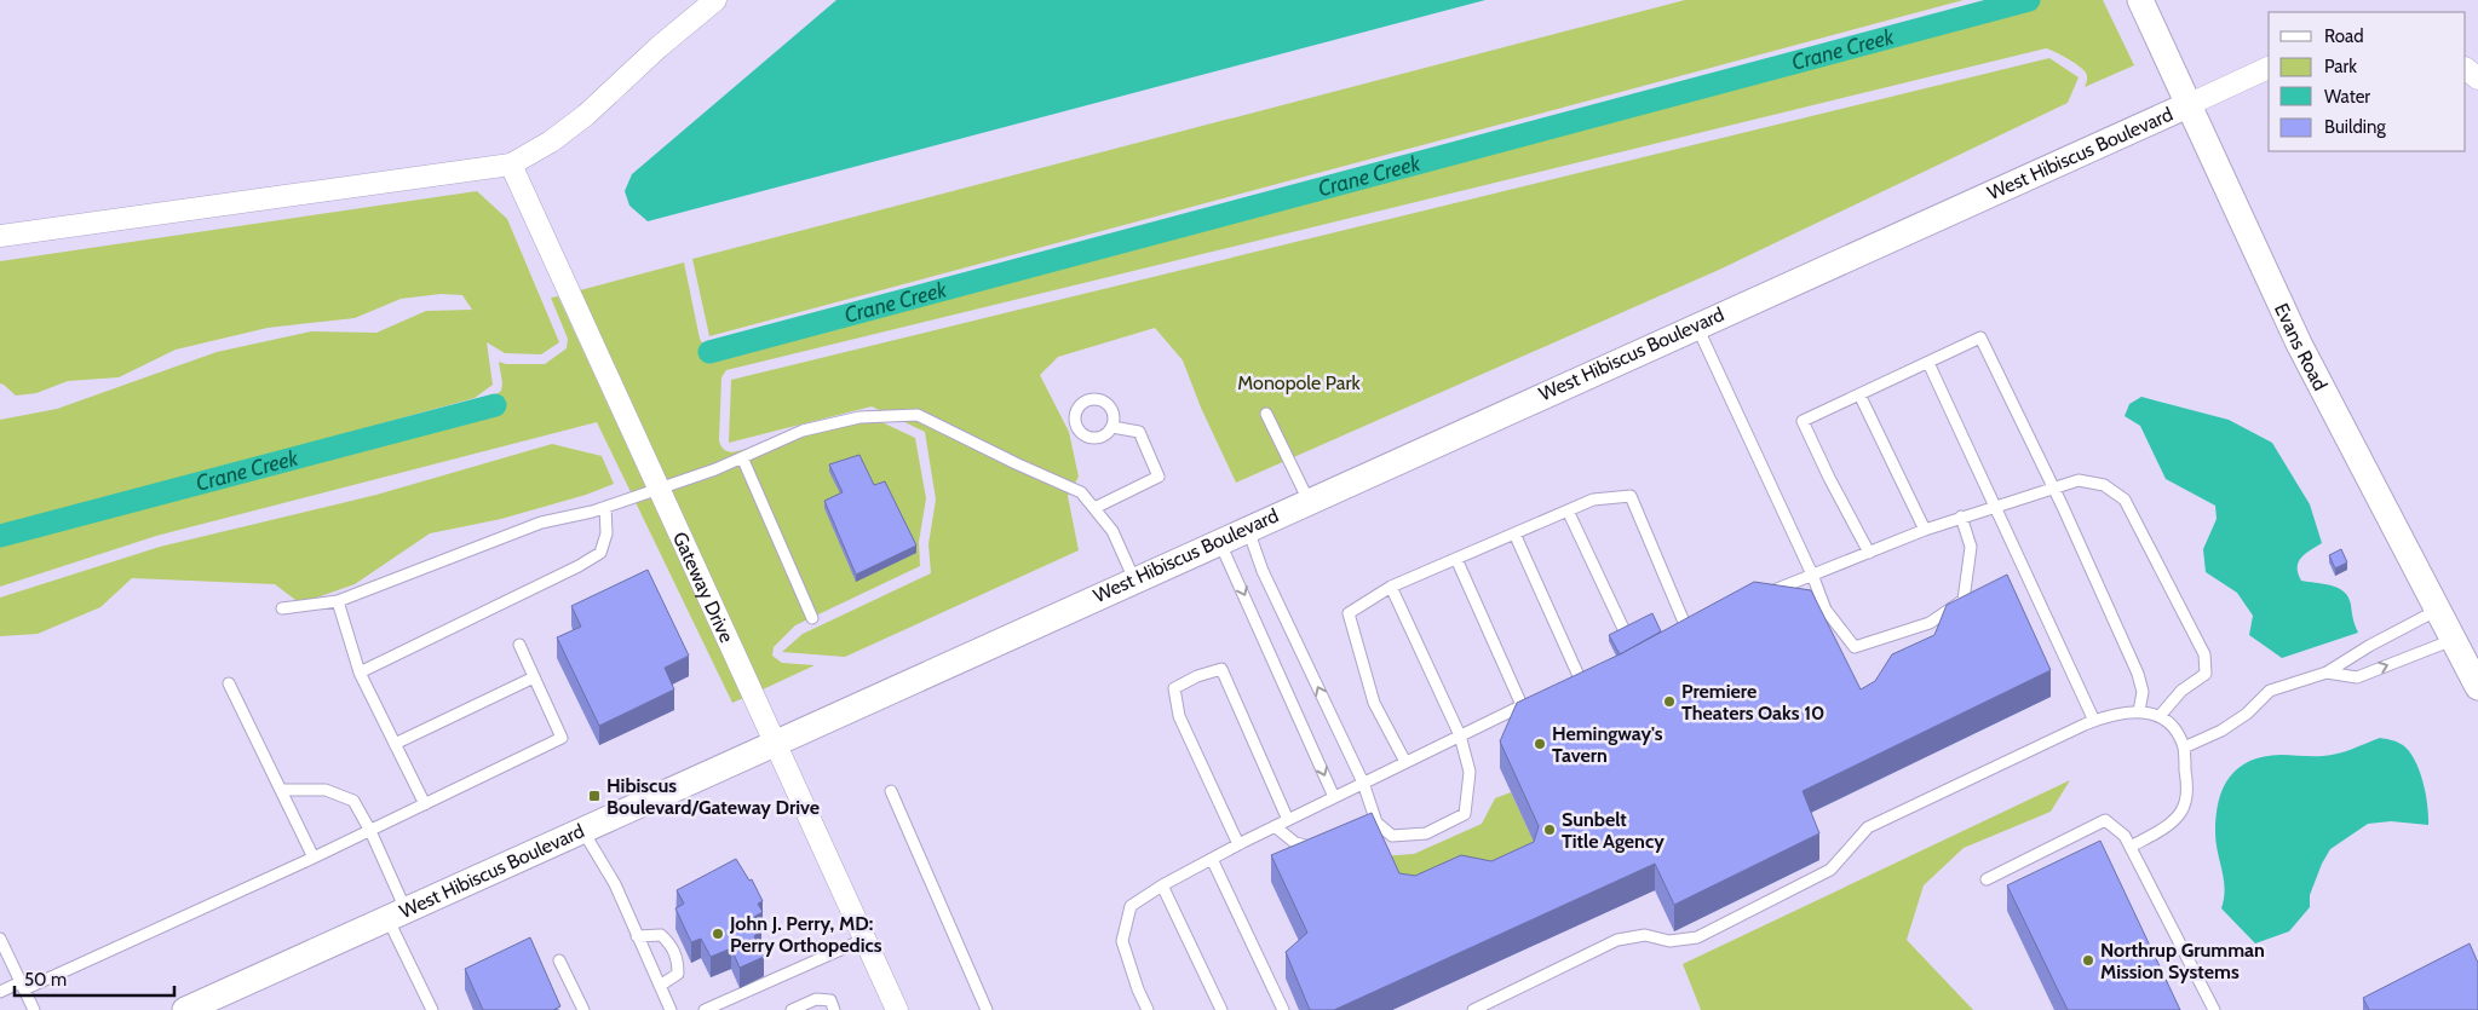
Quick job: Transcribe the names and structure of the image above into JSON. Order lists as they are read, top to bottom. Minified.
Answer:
{"streets":{"street":["West Hibiscus Boulevard","Evans Road","Gateway Drive"]},"crossings":[["West Hibiscus Boulevard","Evans Road"],["West Hibiscus Boulevard","Gateway Drive"]],"water":["Crane Creek"],"parks":["Monopole Park"],"places":{"other":["Premiere Theaters Oaks 10","Hemingway's Tavern","Sunbelt Title Agency","John J. Perry, MD: Perry Orthopedics","Northrup Grumman Mission Systems"],"transit":["Hibiscus Boulevard/Gateway Drive"]},"legend":["Road","Park","Water","Building"],"scale_bar":"50 m"}
